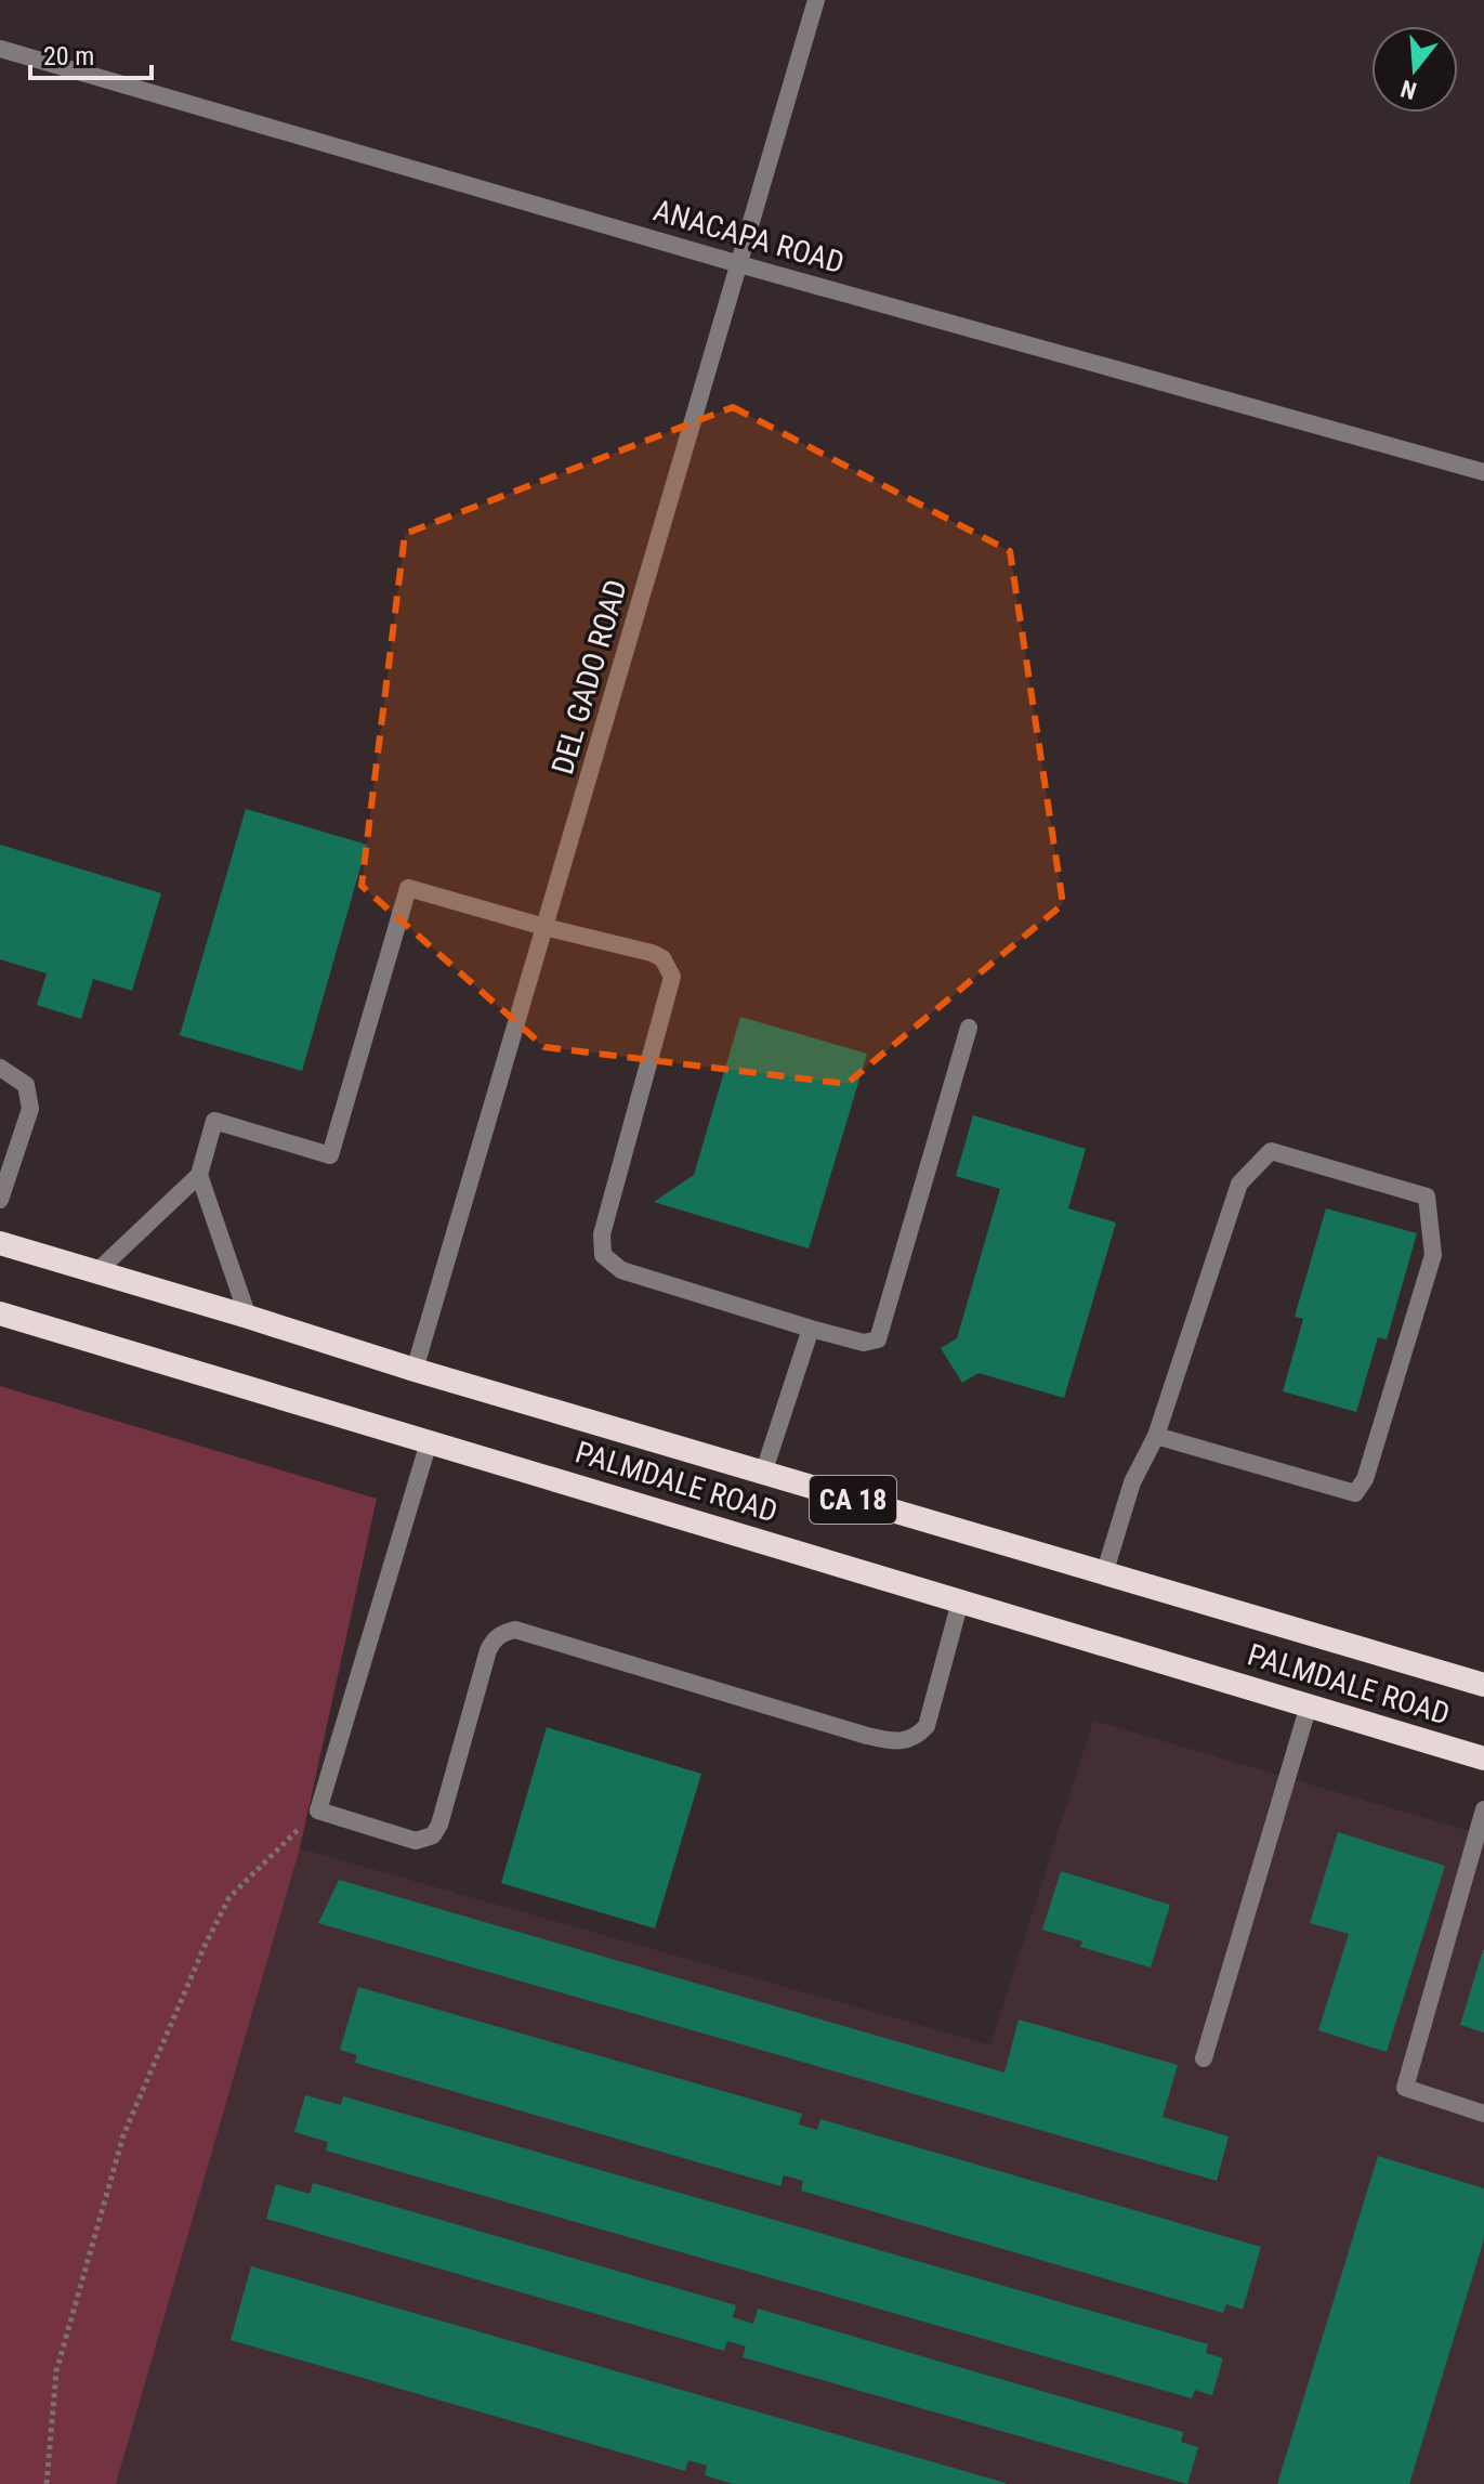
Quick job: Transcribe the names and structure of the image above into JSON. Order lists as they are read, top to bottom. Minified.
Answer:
{"streets":{"highway":["PALMDALE ROAD","CA 18"],"street":["ANACAPA ROAD","DEL GADO ROAD"]},"crossings":[["ANACAPA ROAD","DEL GADO ROAD"],["DEL GADO ROAD","PALMDALE ROAD"]],"scale_bar":"20 m","north":"bottom"}
